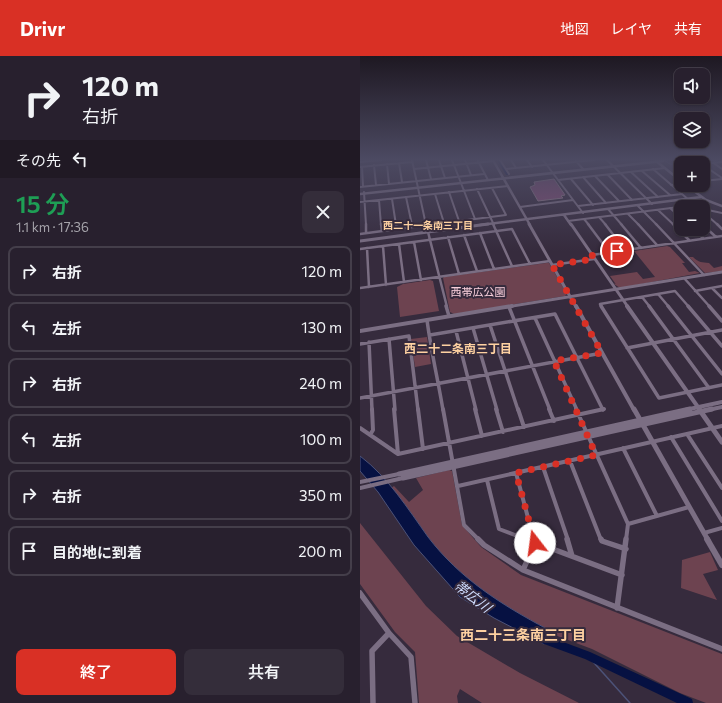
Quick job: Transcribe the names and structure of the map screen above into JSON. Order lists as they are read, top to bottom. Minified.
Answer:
{"districts":["西二十一条南三丁目","西二十二条南三丁目","西二十三条南三丁目"],"water":["帯広川"],"parks":["西帯広公園"],"page":{"header":"Drivr","nav":["地図","レイヤ","共有"],"turn":["120 m","右折"],"map_buttons":["+","−"],"then":"その先","heading":["15 分","1.1 km · 17:36"],"list":[{"name":"右折","value":"120 m"},{"name":"左折","value":"130 m"},{"name":"右折","value":"240 m"},{"name":"左折","value":"100 m"},{"name":"右折","value":"350 m"},{"name":"目的地に到着","value":"200 m"}],"buttons":["終了","共有"]}}
